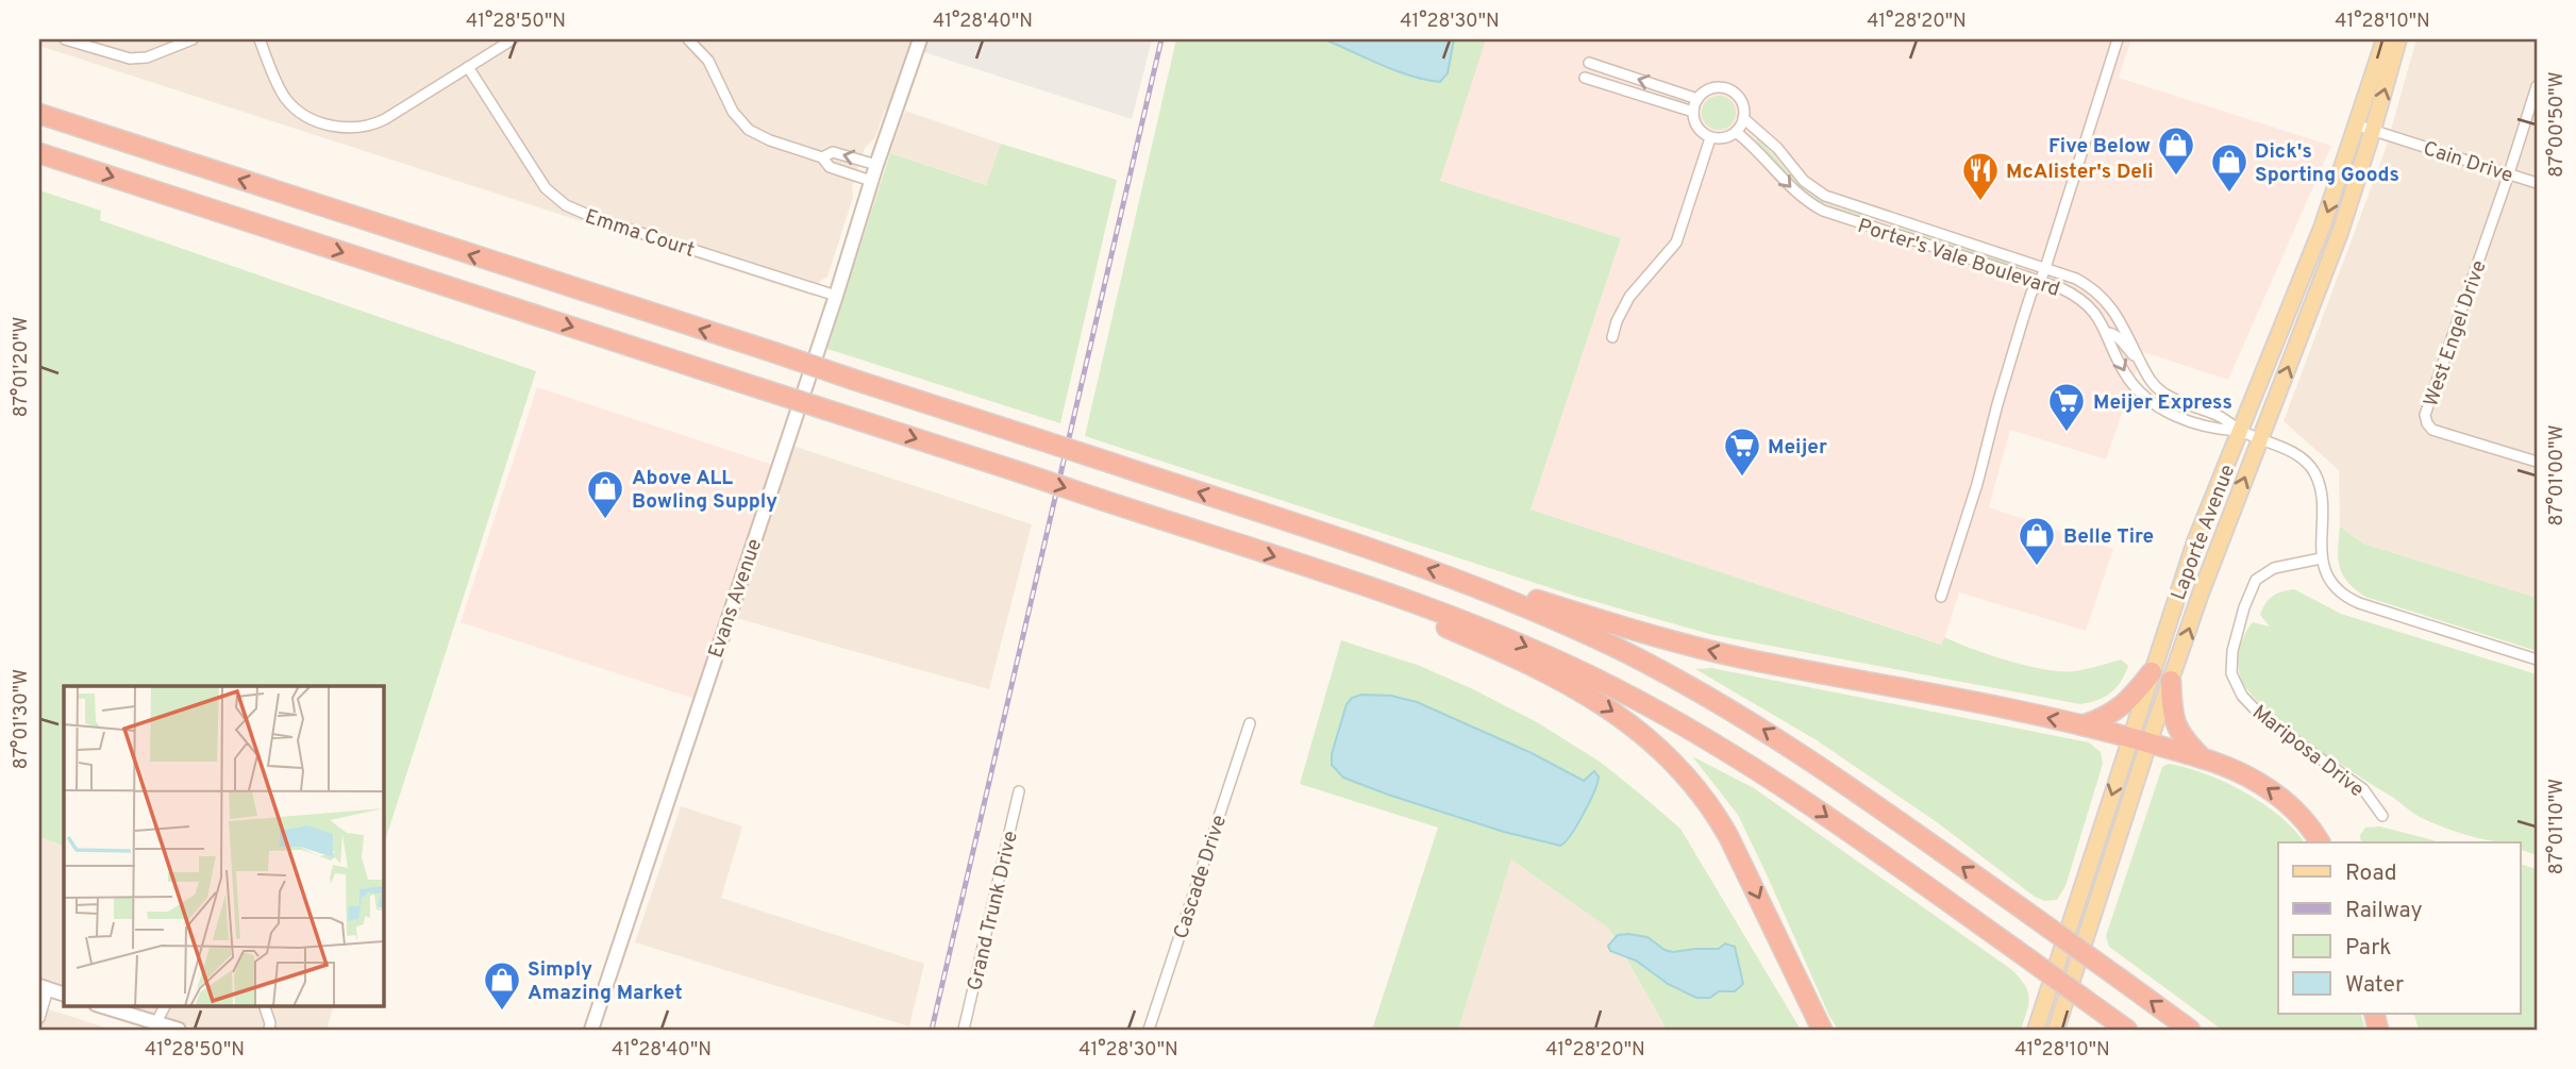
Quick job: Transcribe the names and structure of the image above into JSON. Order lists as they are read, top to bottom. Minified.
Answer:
{"streets":{"main road":["Laporte Avenue"],"street":["Cain Drive","Emma Court","Porter's Vale Boulevard","West Engel Drive","Evans Avenue","Mariposa Drive","Cascade Drive","Grand Trunk Drive"]},"crossings":[["Cain Drive","West Engel Drive"],["Cain Drive","Laporte Avenue"],["Emma Court","Evans Avenue"],["Porter's Vale Boulevard","Laporte Avenue"],["Porter's Vale Boulevard","Mariposa Drive"]],"places":{"shop":["Five Below","Dick's Sporting Goods","Above ALL Bowling Supply","Belle Tire","Simply Amazing Market"],"restaurant":["McAlister's Deli"],"supermarket":["Meijer Express","Meijer"]},"legend":["Road","Railway","Park","Water"],"coordinates":["41°28'50\"N","41°28'40\"N","41°28'30\"N","41°28'20\"N","41°28'10\"N","87°00'50\"W","87°01'20\"W","87°01'00\"W","87°01'30\"W","87°01'10\"W"]}
